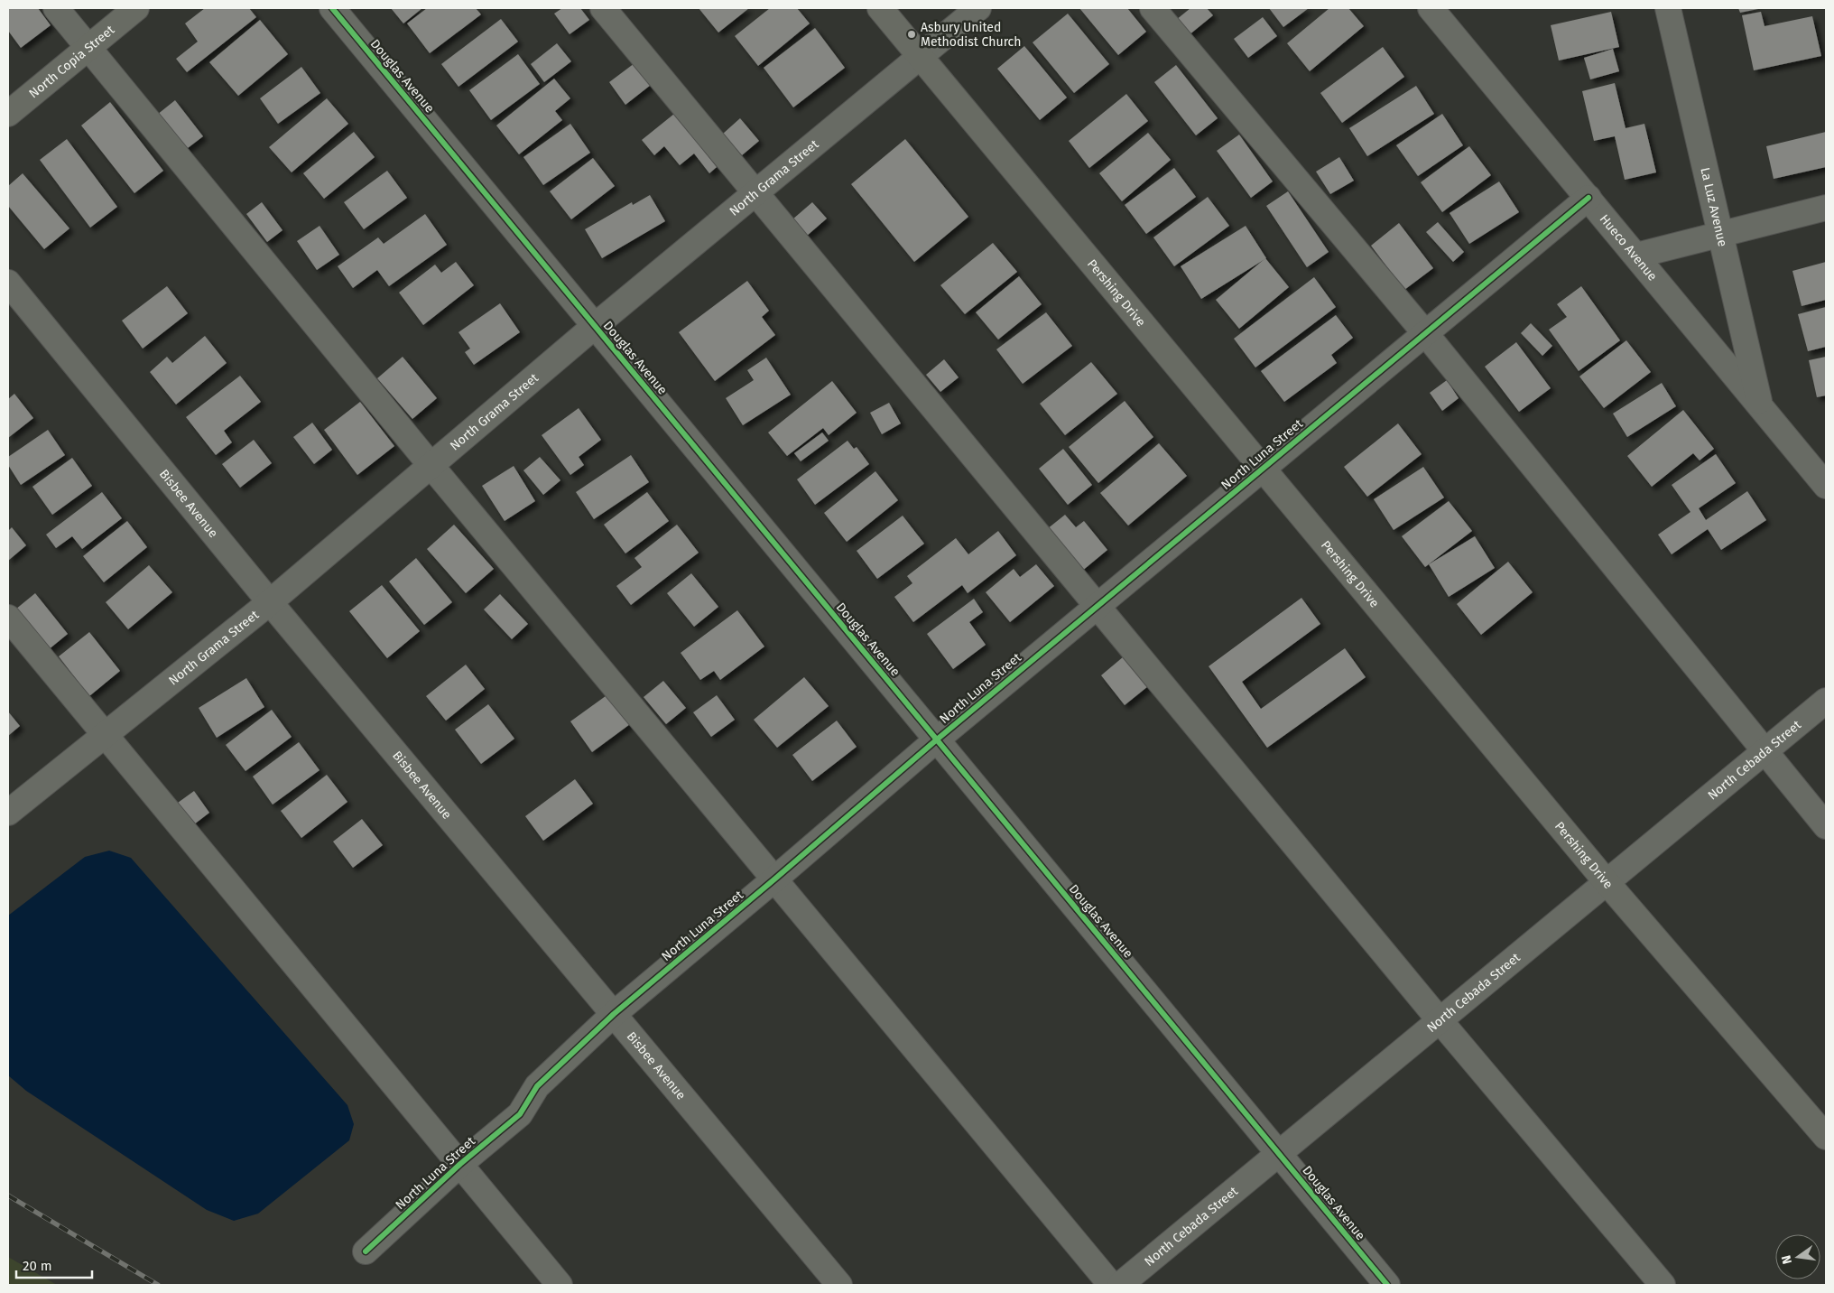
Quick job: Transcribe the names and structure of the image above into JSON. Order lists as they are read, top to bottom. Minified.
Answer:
{"streets":{"main road":["North Copia Street","Pershing Drive"],"street":["Douglas Avenue","North Grama Street","La Luz Avenue","Hueco Avenue","North Luna Street","Bisbee Avenue","North Cebada Street"]},"crossings":[["Douglas Avenue","North Grama Street"],["Douglas Avenue","North Luna Street"],["Douglas Avenue","North Cebada Street"],["North Grama Street","Pershing Drive"],["North Grama Street","Bisbee Avenue"],["La Luz Avenue","Hueco Avenue"],["Hueco Avenue","North Luna Street"],["Pershing Drive","North Luna Street"],["Pershing Drive","North Cebada Street"],["North Luna Street","Bisbee Avenue"]],"places":["Asbury United Methodist Church"],"scale_bar":"20 m","north":"left"}
